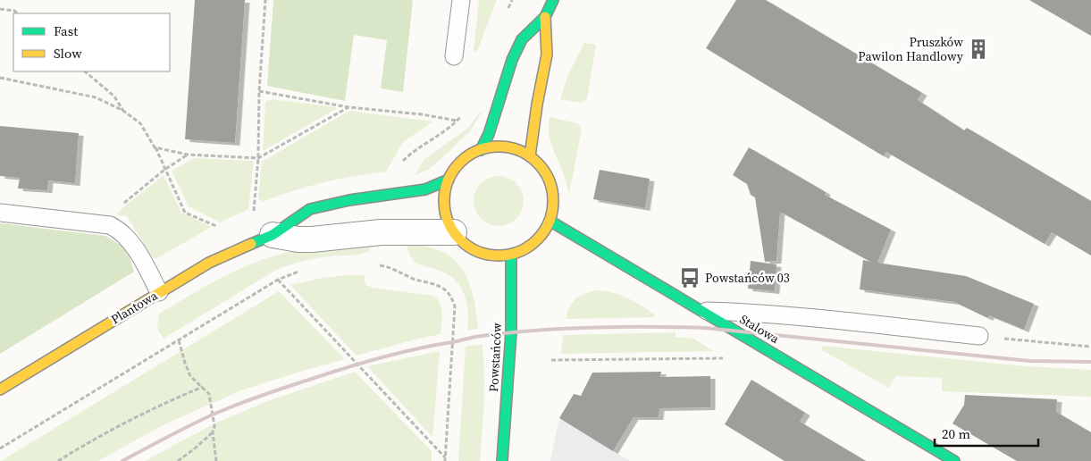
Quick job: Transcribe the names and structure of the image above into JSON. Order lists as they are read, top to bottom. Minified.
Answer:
{"streets":{"street":["Plantowa","Stalowa","Powstańców"]},"crossings":[["Plantowa","Stalowa"],["Plantowa","Powstańców"],["Stalowa","Powstańców"]],"places":{"building":["Pruszków Pawilon Handlowy"],"bus stop":["Powstańców 03"]},"legend":["Fast","Slow"],"scale_bar":"20 m"}
